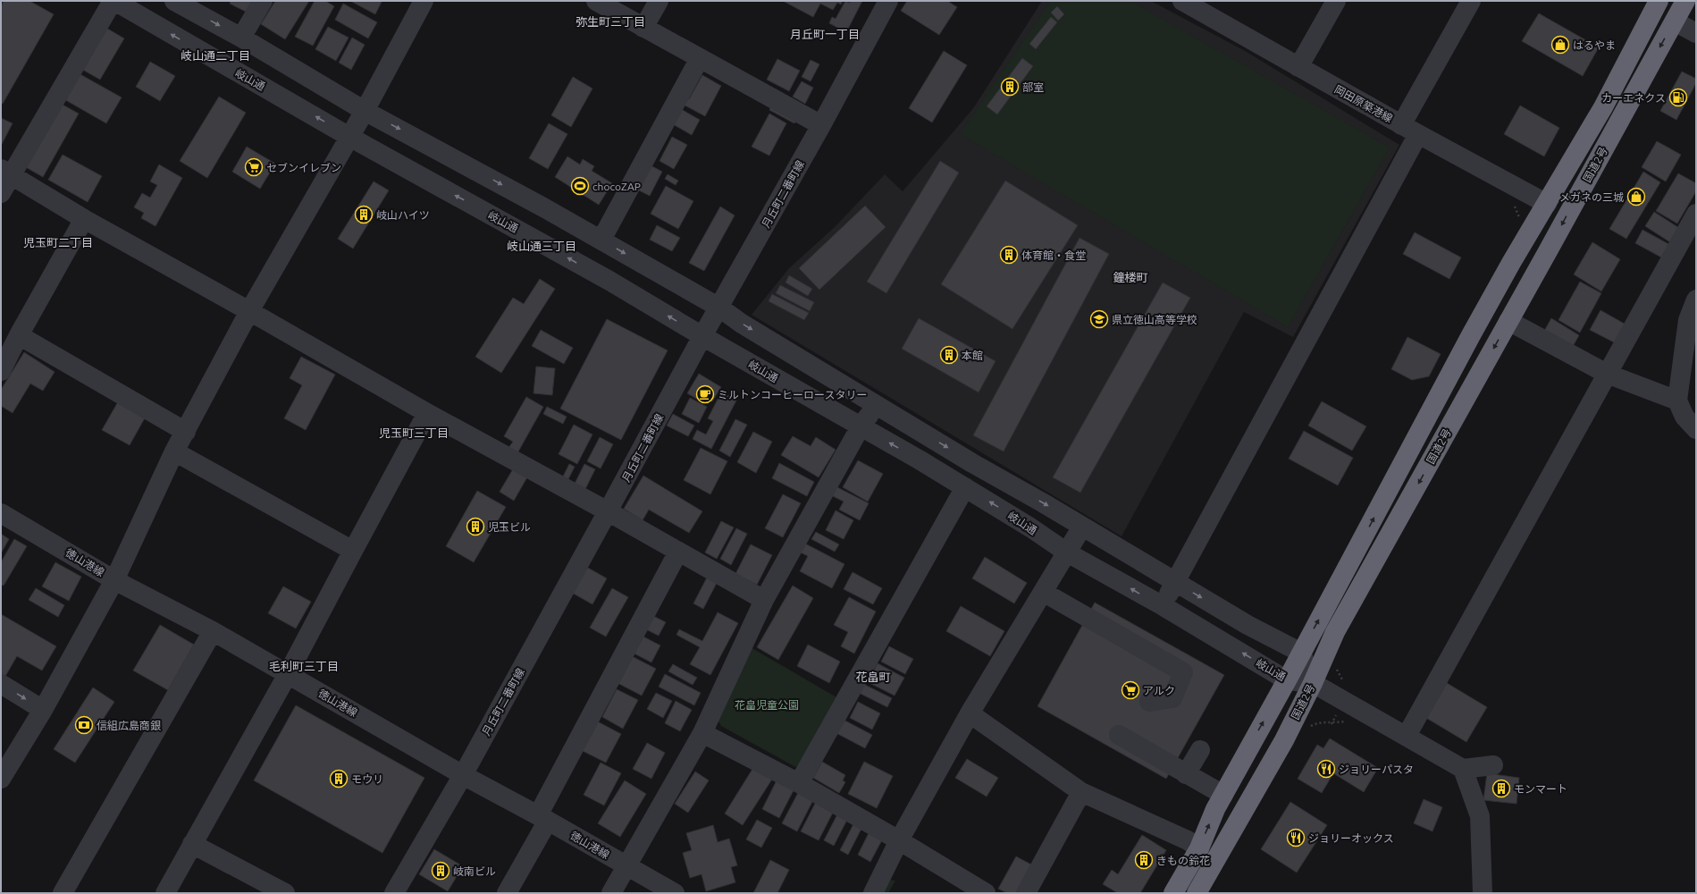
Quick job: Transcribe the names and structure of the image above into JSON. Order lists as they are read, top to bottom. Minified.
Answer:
{"streets":{"highway":["国道2号"],"street":["岐山通","岡田原築港線","月丘町二番町線","徳山港線"]},"crossings":[["岐山通","国道2号"],["岐山通","月丘町二番町線"],["岡田原築港線","国道2号"],["月丘町二番町線","徳山港線"]],"districts":["弥生町三丁目","月丘町一丁目","岐山通二丁目","児玉町二丁目","岐山通三丁目","鐘楼町","児玉町三丁目","毛利町三丁目","花畠町"],"parks":["花畠児童公園"],"places":{"shop":["はるやま","メガネの三城"],"building":["部室","岐山ハイツ","体育館・食堂","本館","児玉ビル","モウリ","モンマート","きもの鈴花","岐南ビル"],"fuel station":["カーエネクス"],"supermarket":["セブンイレブン","アルク"],"sports":["chocoZAP"],"school or university":["県立徳山高等学校"],"cafe":["ミルトンコーヒーロースタリー"],"bank":["信組広島商銀"],"restaurant":["ジョリーパスタ","ジョリーオックス"]}}
